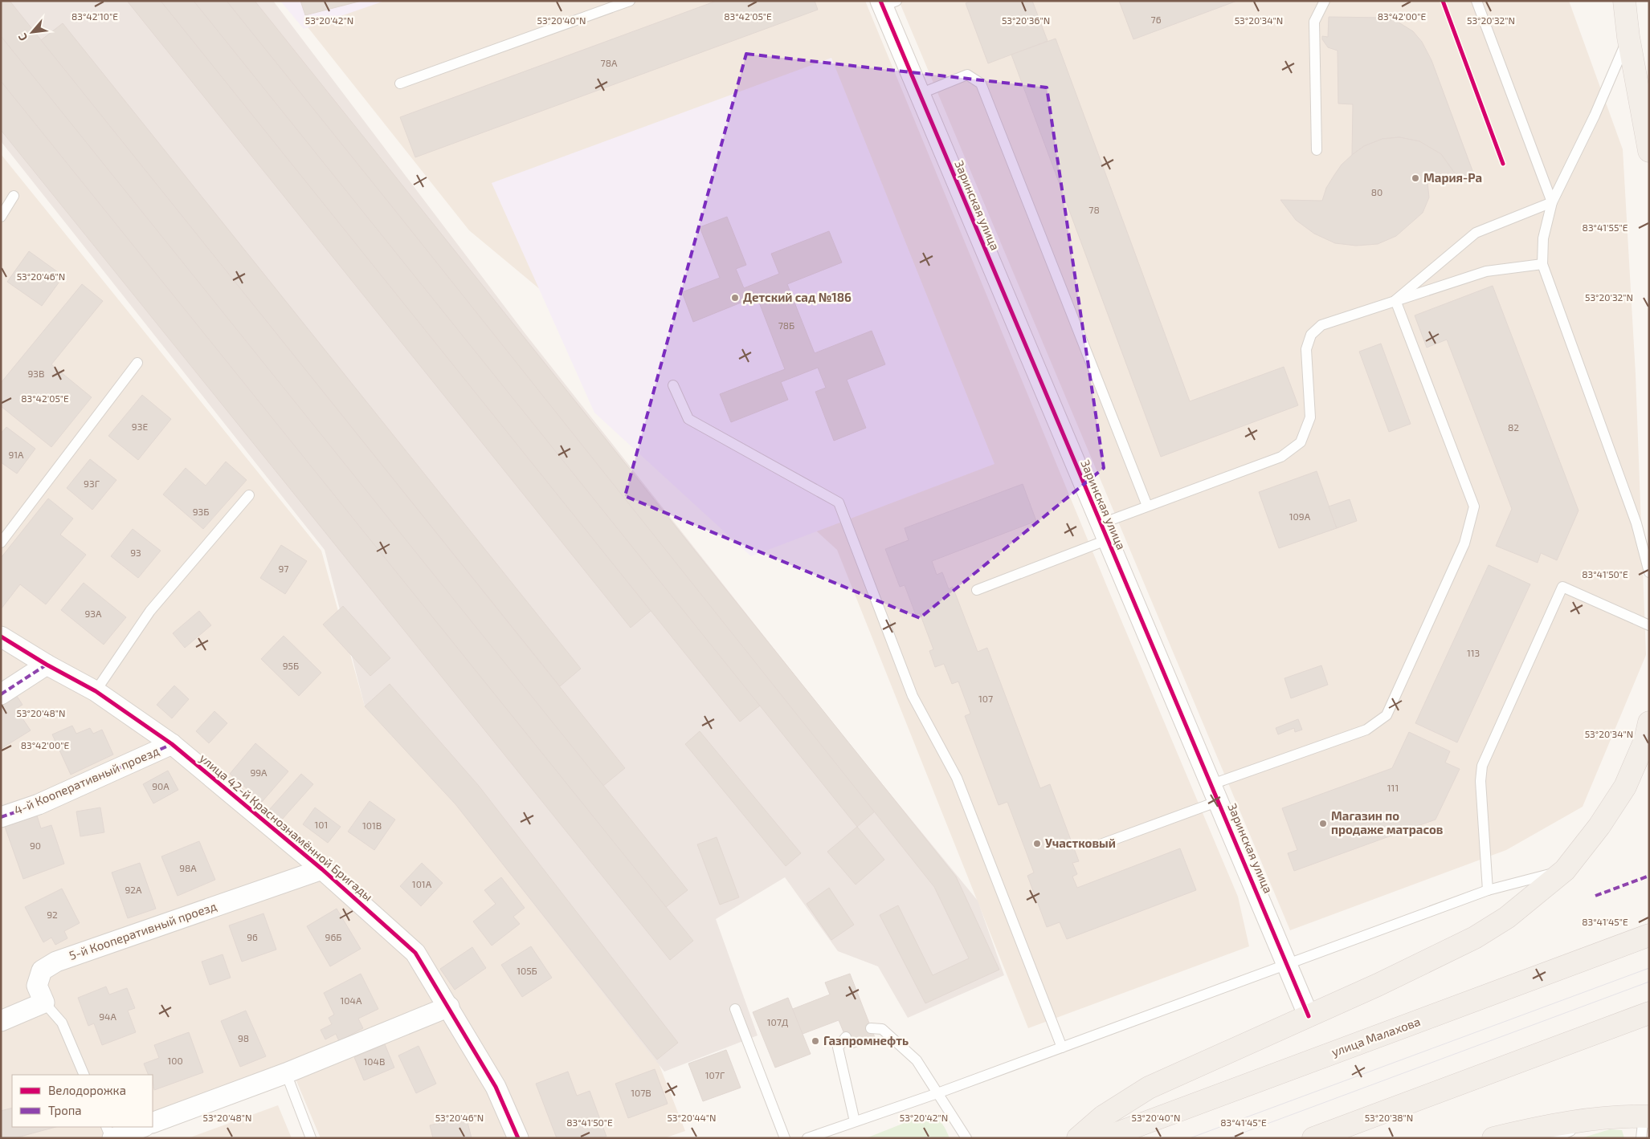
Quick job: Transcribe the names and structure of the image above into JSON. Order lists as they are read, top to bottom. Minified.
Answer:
{"streets":{"main road":["улица Малахова"],"street":["Заринская улица","4-й Кооперативный проезд","улица 42-й Краснознамённой Бригады","5-й Кооперативный проезд"]},"crossings":[["4-й Кооперативный проезд","улица 42-й Краснознамённой Бригады"],["улица 42-й Краснознамённой Бригады","5-й Кооперативный проезд"]],"places":["Мария-Ра","Детский сад №186","Магазин по продаже матрасов","Участковый","Газпромнефть"],"house_numbers":["76","78А","80","78","78Б","93В","93Е","82","91А","93Г","93Б","109А","93","97","93А","113","95Б","107","99А","90А","111","101","101В","90","98А","101А","92А","92","96","96Б","105Б","104А","94А","107Д","98","100","104В","107Г","107В"],"legend":["Велодорожка","Тропа"],"north":"bottom left","coordinates":["83°42'00\"E","83°42'10\"E","83°42'05\"E","53°20'42\"N","53°20'40\"N","53°20'36\"N","53°20'34\"N","53°20'32\"N","83°41'55\"E","53°20'46\"N","83°41'50\"E","53°20'48\"N","83°41'45\"E","53°20'44\"N","53°20'38\"N"]}
